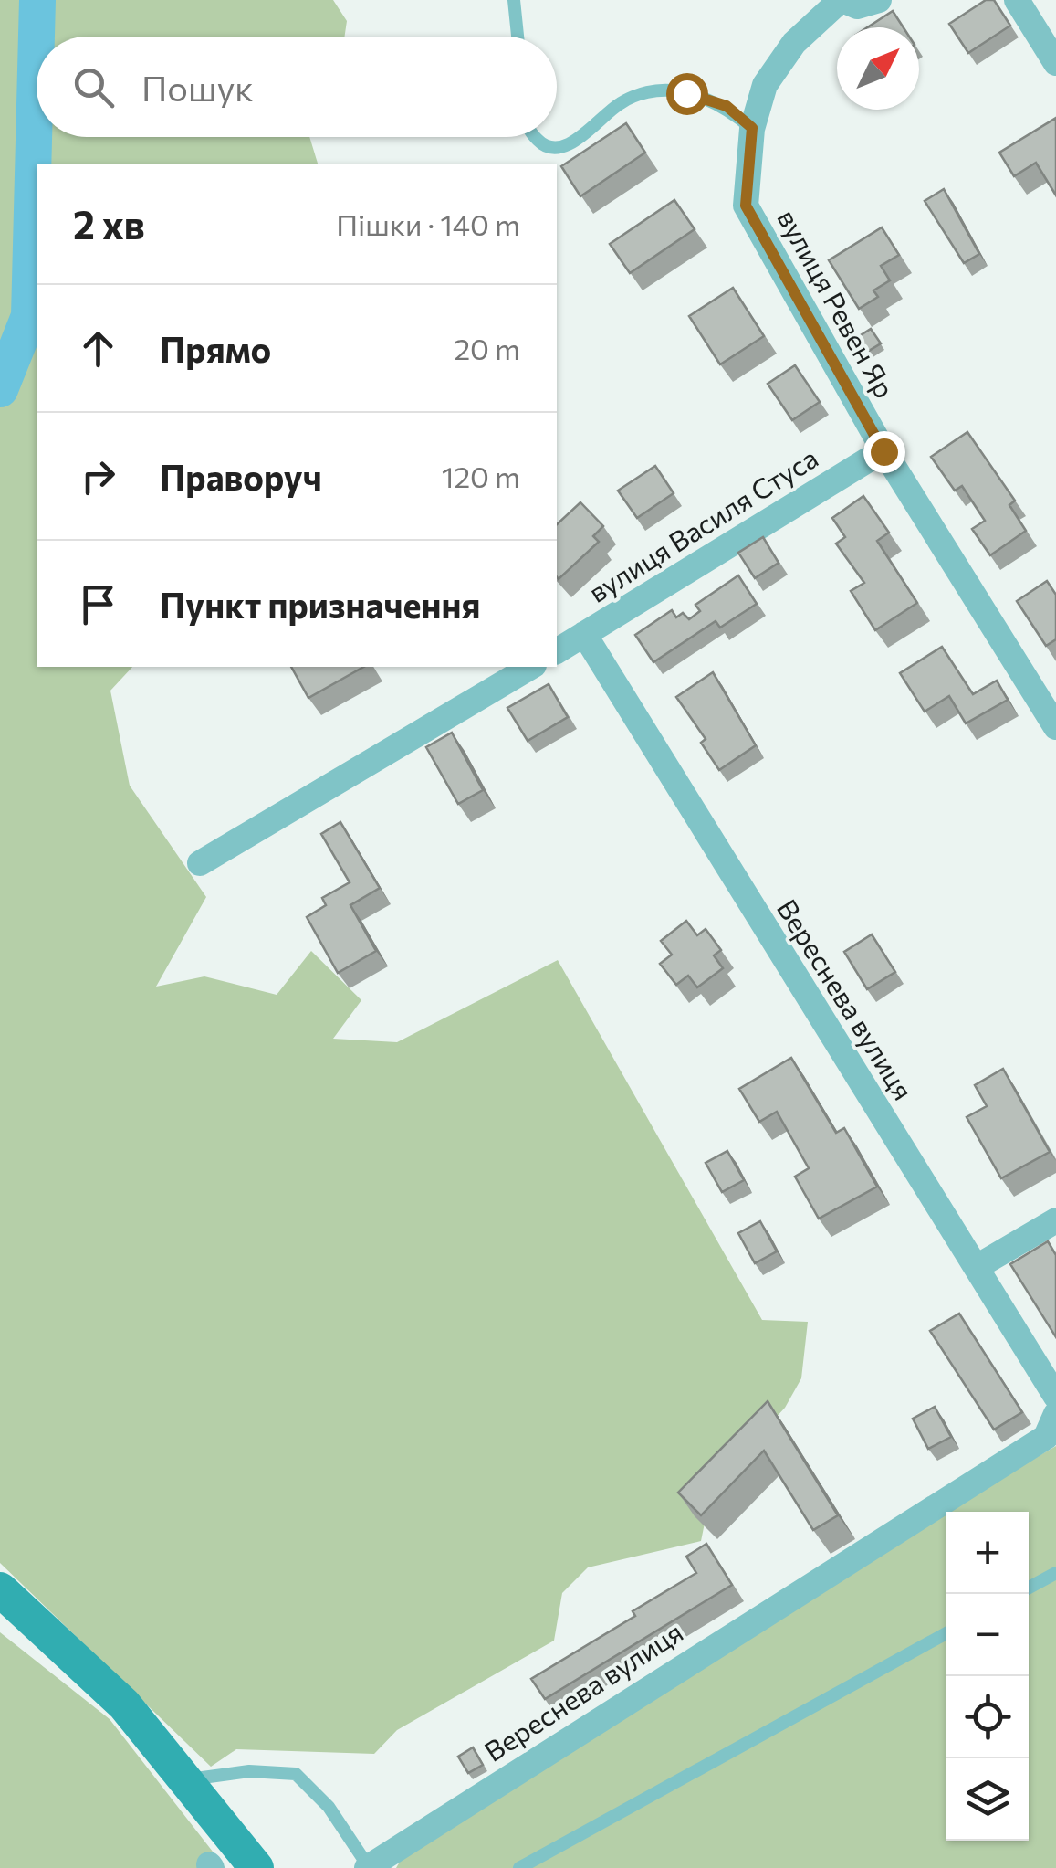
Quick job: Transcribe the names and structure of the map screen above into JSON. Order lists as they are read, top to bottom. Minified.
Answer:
{"streets":{"street":["вулиця Ревен Яр","вулиця Василя Стуса","Вереснева вулиця"]},"crossings":[["вулиця Ревен Яр","вулиця Василя Стуса"],["вулиця Василя Стуса","Вереснева вулиця"]],"north":"top right","page":{"search":"Пошук","heading":["2 хв","Пішки · 140 m"],"list":[["Прямо","20 m"],["Праворуч","120 m"],"Пункт призначення"],"map_buttons":["+","−"]}}
